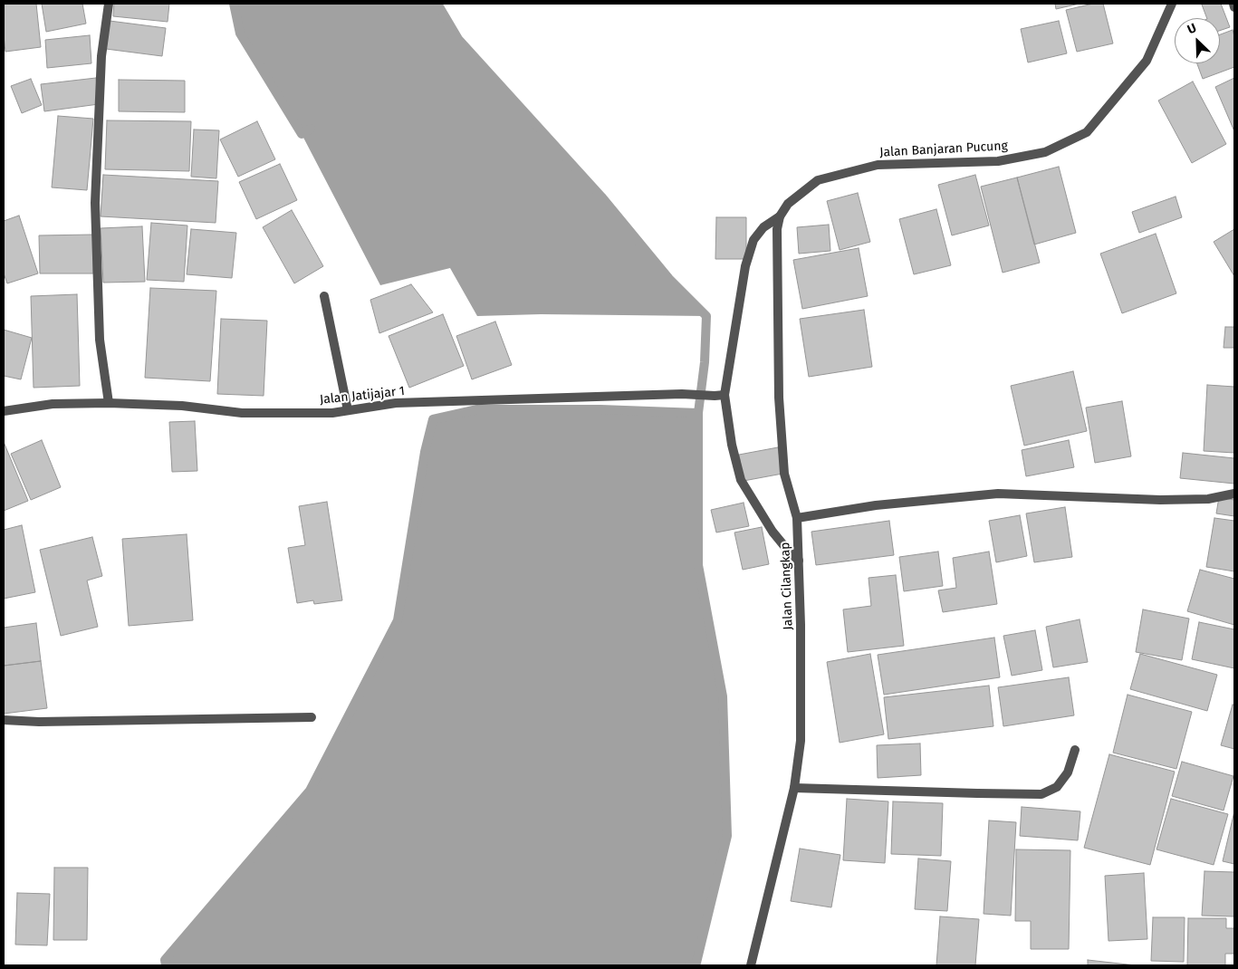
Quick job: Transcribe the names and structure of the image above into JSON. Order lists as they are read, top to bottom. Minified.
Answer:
{"streets":{"street":["Jalan Banjaran Pucung","Jalan Jatijajar 1","Jalan Cilangkap"]},"crossings":[["Jalan Banjaran Pucung","Jalan Cilangkap"]],"north":"top left"}
